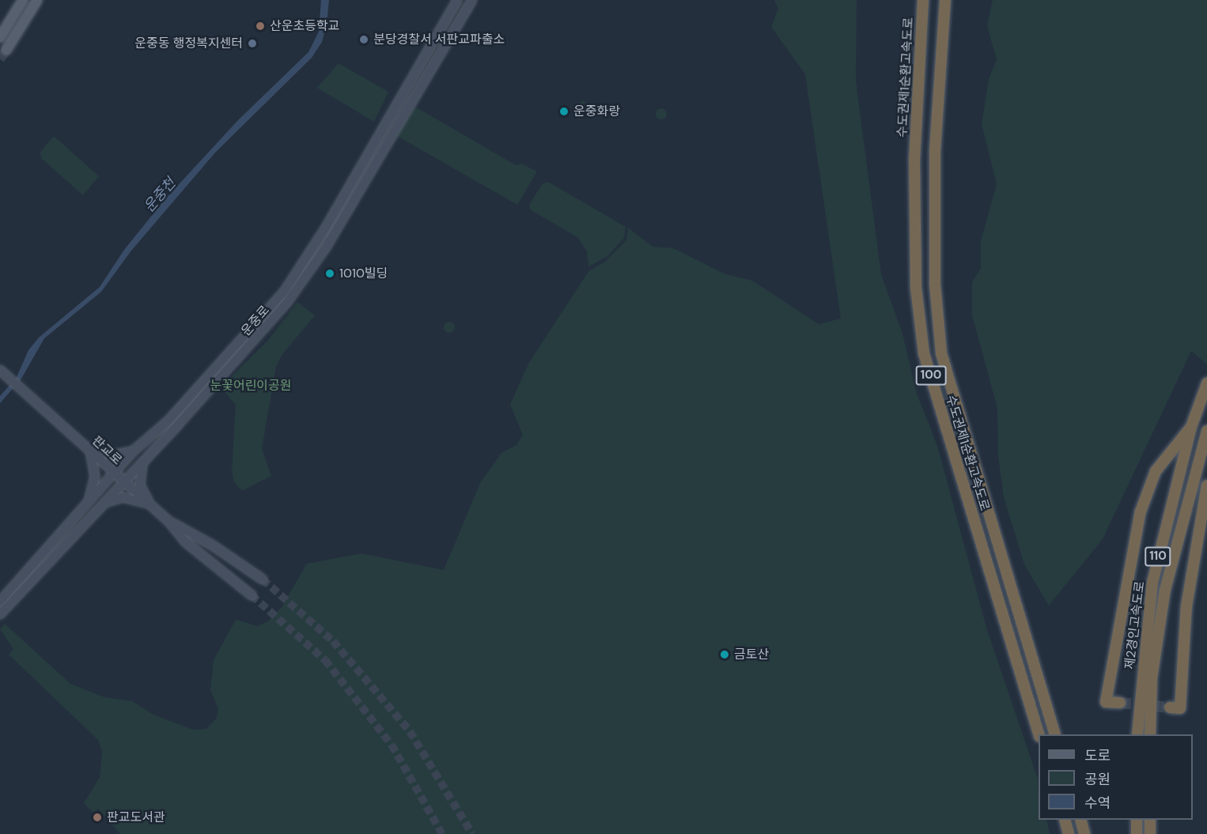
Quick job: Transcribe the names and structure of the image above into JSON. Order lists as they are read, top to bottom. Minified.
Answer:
{"streets":{"highway":["수도권제1순환고속도로","100","110","제2경인고속도로"],"main road":["운중로","판교로"]},"crossings":[["운중로","판교로"]],"water":["운중천"],"parks":["눈꽃어린이공원"],"places":["산운초등학교","분당경찰서 서판교파출소","운중동 행정복지센터","운중화랑","1010빌딩","금토산","판교도서관"],"legend":["도로","공원","수역"]}
